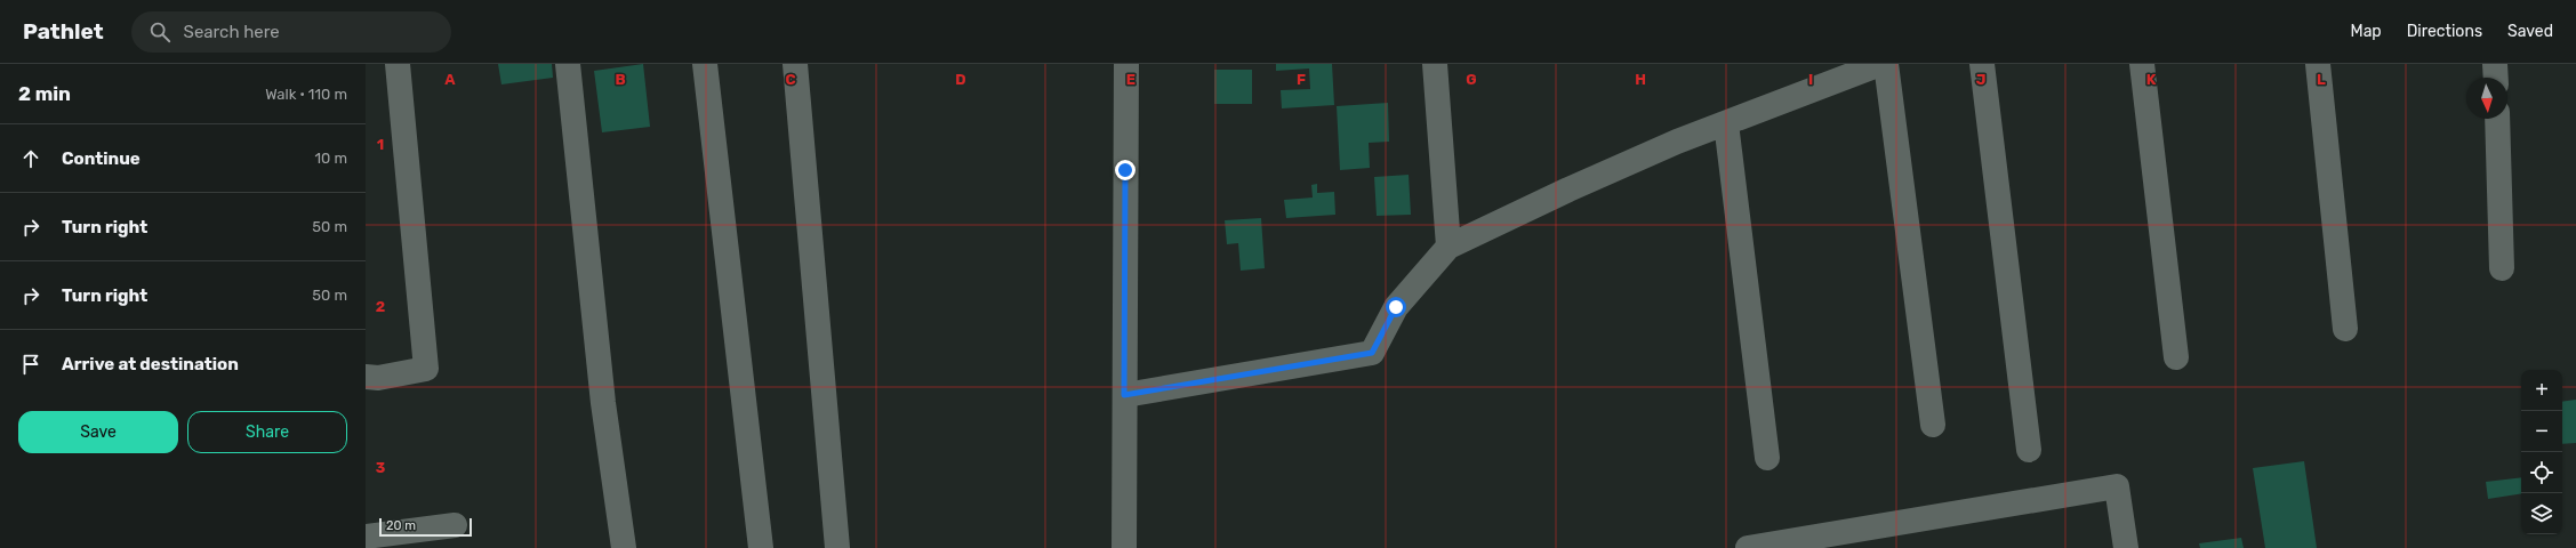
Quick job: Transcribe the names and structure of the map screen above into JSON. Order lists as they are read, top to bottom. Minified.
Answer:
{"scale_bar":"20 m","north":"bottom","page":{"header":"Pathlet","search":"Search here","nav":["Map","Directions","Saved"],"heading":["2 min","Walk · 110 m"],"list":[["Continue","10 m"],["Turn right","50 m"],["Turn right","50 m"],"Arrive at destination"],"map_buttons":["+","−"],"buttons":["Save","Share"],"scale":"20 m"},"grid":{"columns":["A","B","C","D","E","F","G","H","I","J","K","L"],"rows":["1","2","3"]}}
